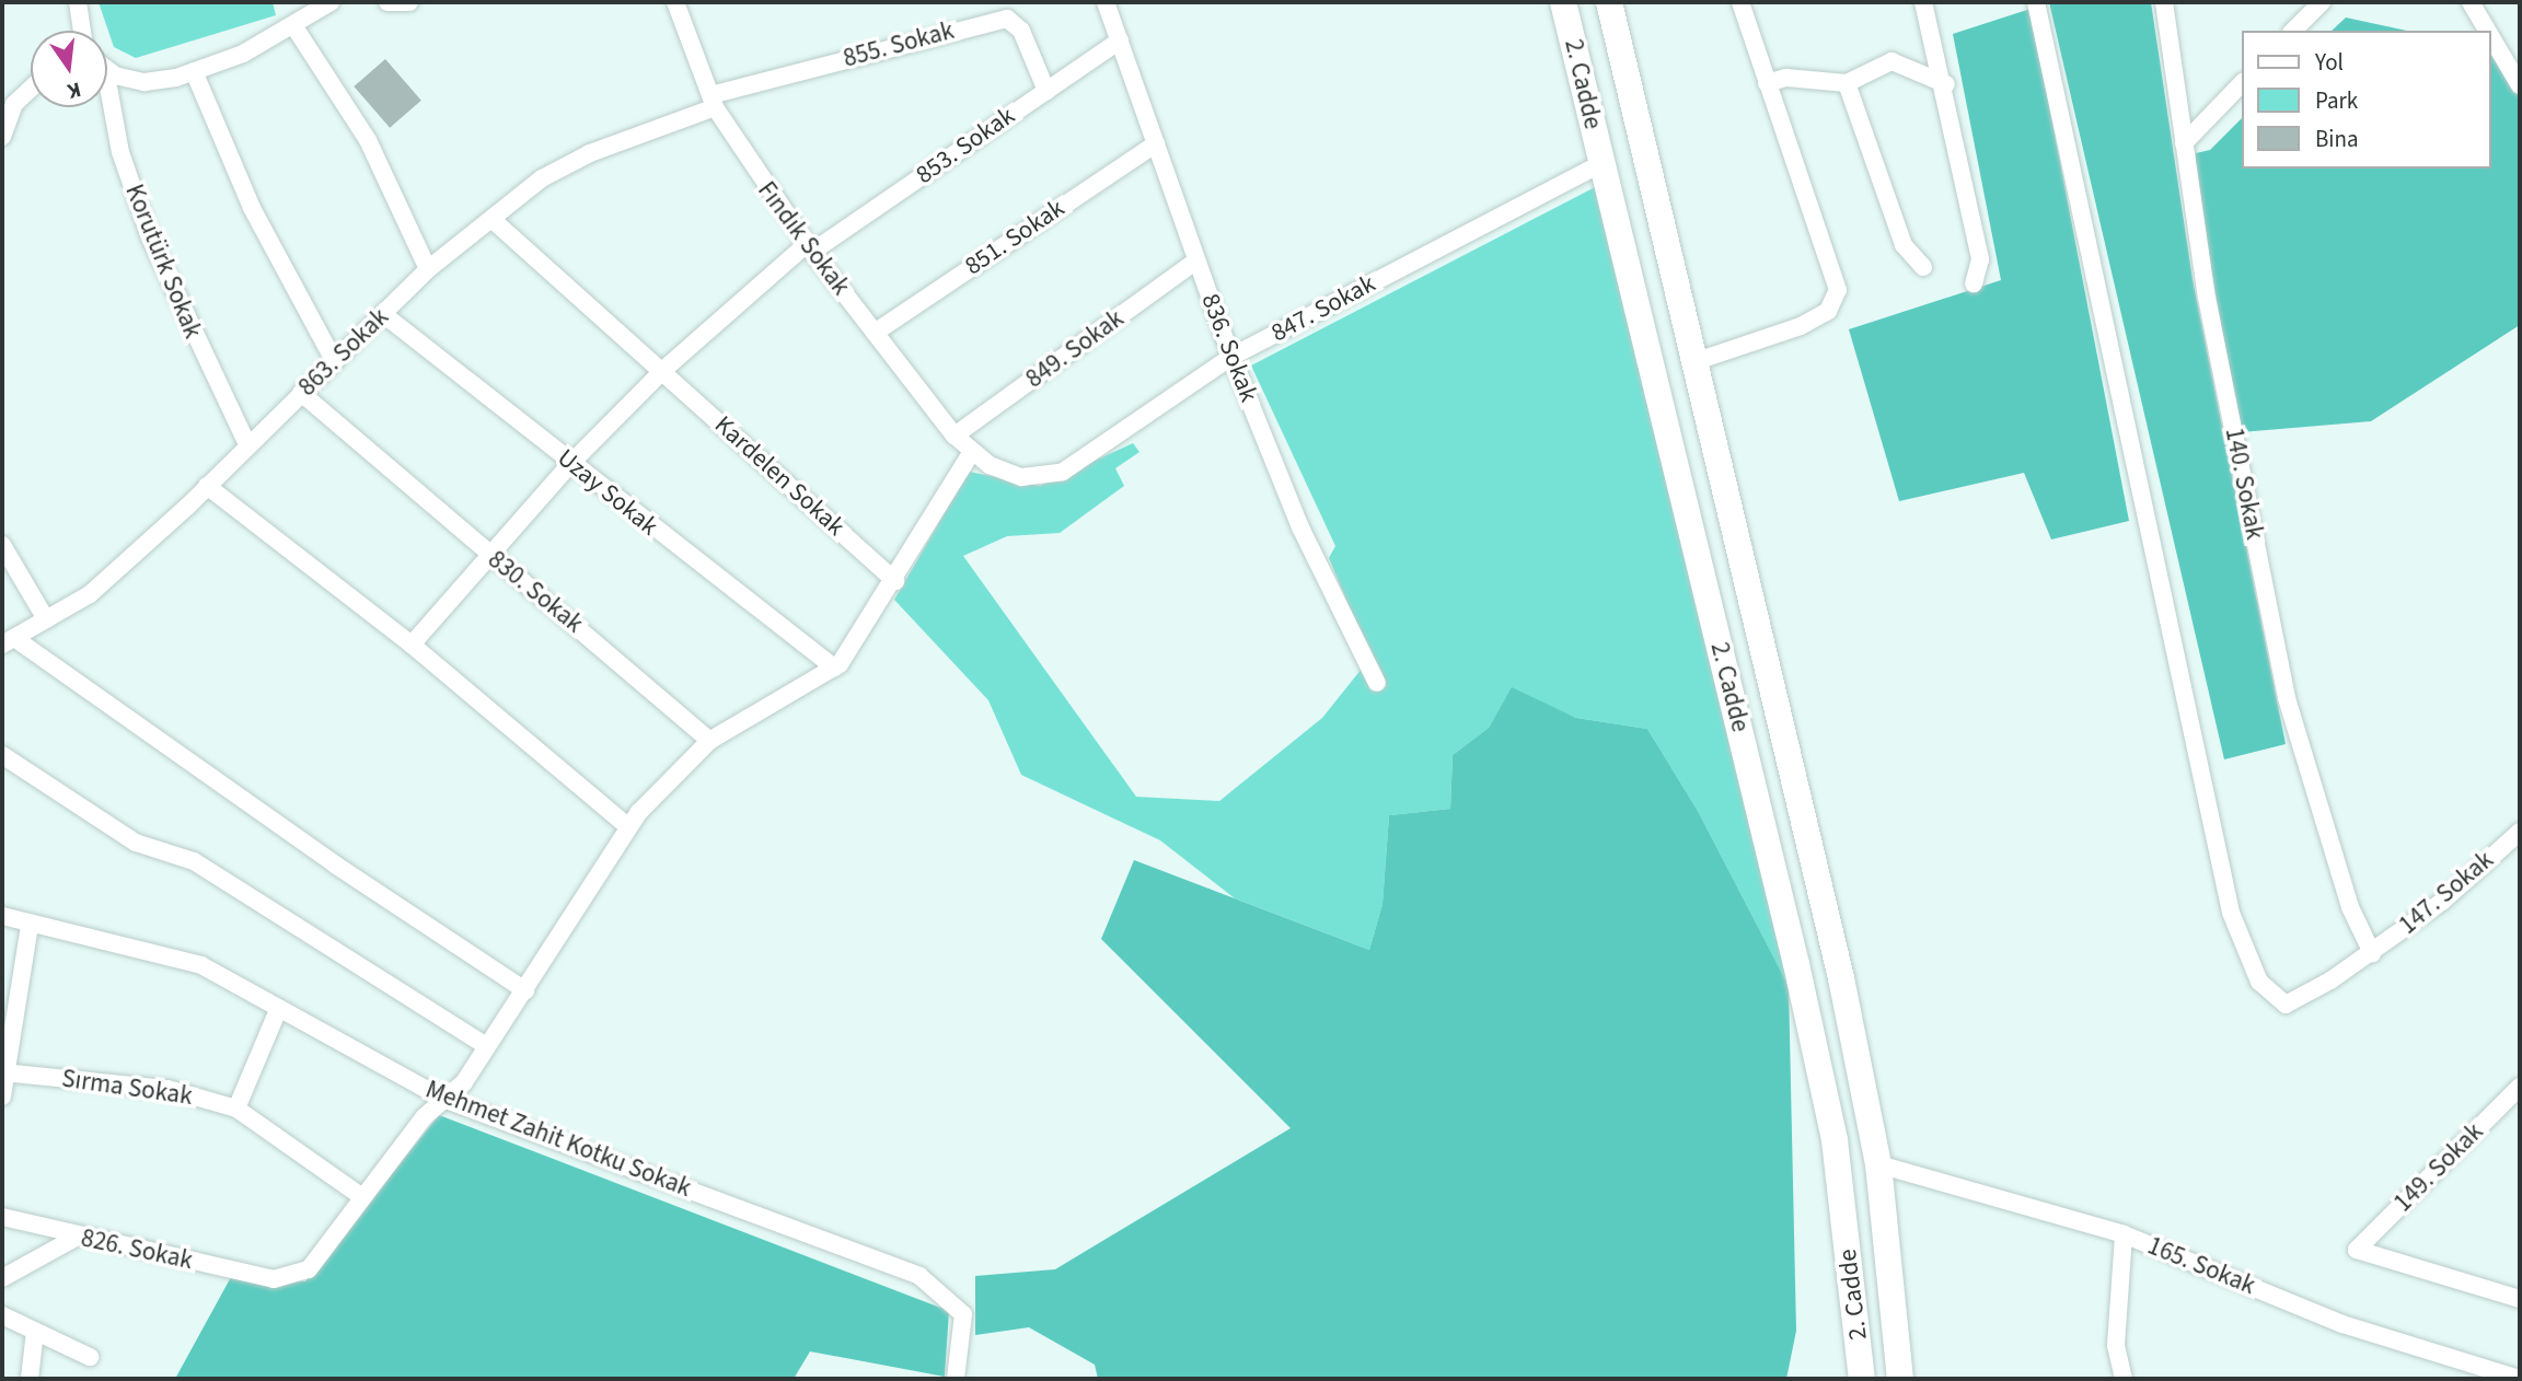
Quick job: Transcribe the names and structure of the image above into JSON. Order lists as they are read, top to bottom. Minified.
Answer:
{"streets":{"main road":["2. Cadde"],"street":["855. Sokak","853. Sokak","851. Sokak","Fındık Sokak","Korutürk Sokak","847. Sokak","836. Sokak","849. Sokak","863. Sokak","Kardelen Sokak","140. Sokak","Uzay Sokak","830. Sokak","147. Sokak","Sırma Sokak","Mehmet Zahit Kotku Sokak","149. Sokak","826. Sokak","165. Sokak"]},"crossings":[["855. Sokak","853. Sokak"],["855. Sokak","Fındık Sokak"],["855. Sokak","863. Sokak"],["2. Cadde","847. Sokak"],["2. Cadde","165. Sokak"],["853. Sokak","Fındık Sokak"],["853. Sokak","836. Sokak"],["851. Sokak","Fındık Sokak"],["851. Sokak","836. Sokak"],["Fındık Sokak","847. Sokak"],["Fındık Sokak","849. Sokak"],["Fındık Sokak","863. Sokak"],["Korutürk Sokak","863. Sokak"],["847. Sokak","836. Sokak"],["836. Sokak","849. Sokak"],["863. Sokak","Kardelen Sokak"],["863. Sokak","Uzay Sokak"],["863. Sokak","830. Sokak"],["140. Sokak","147. Sokak"],["Sırma Sokak","826. Sokak"]],"legend":["Yol","Park","Bina"],"north":"bottom"}
